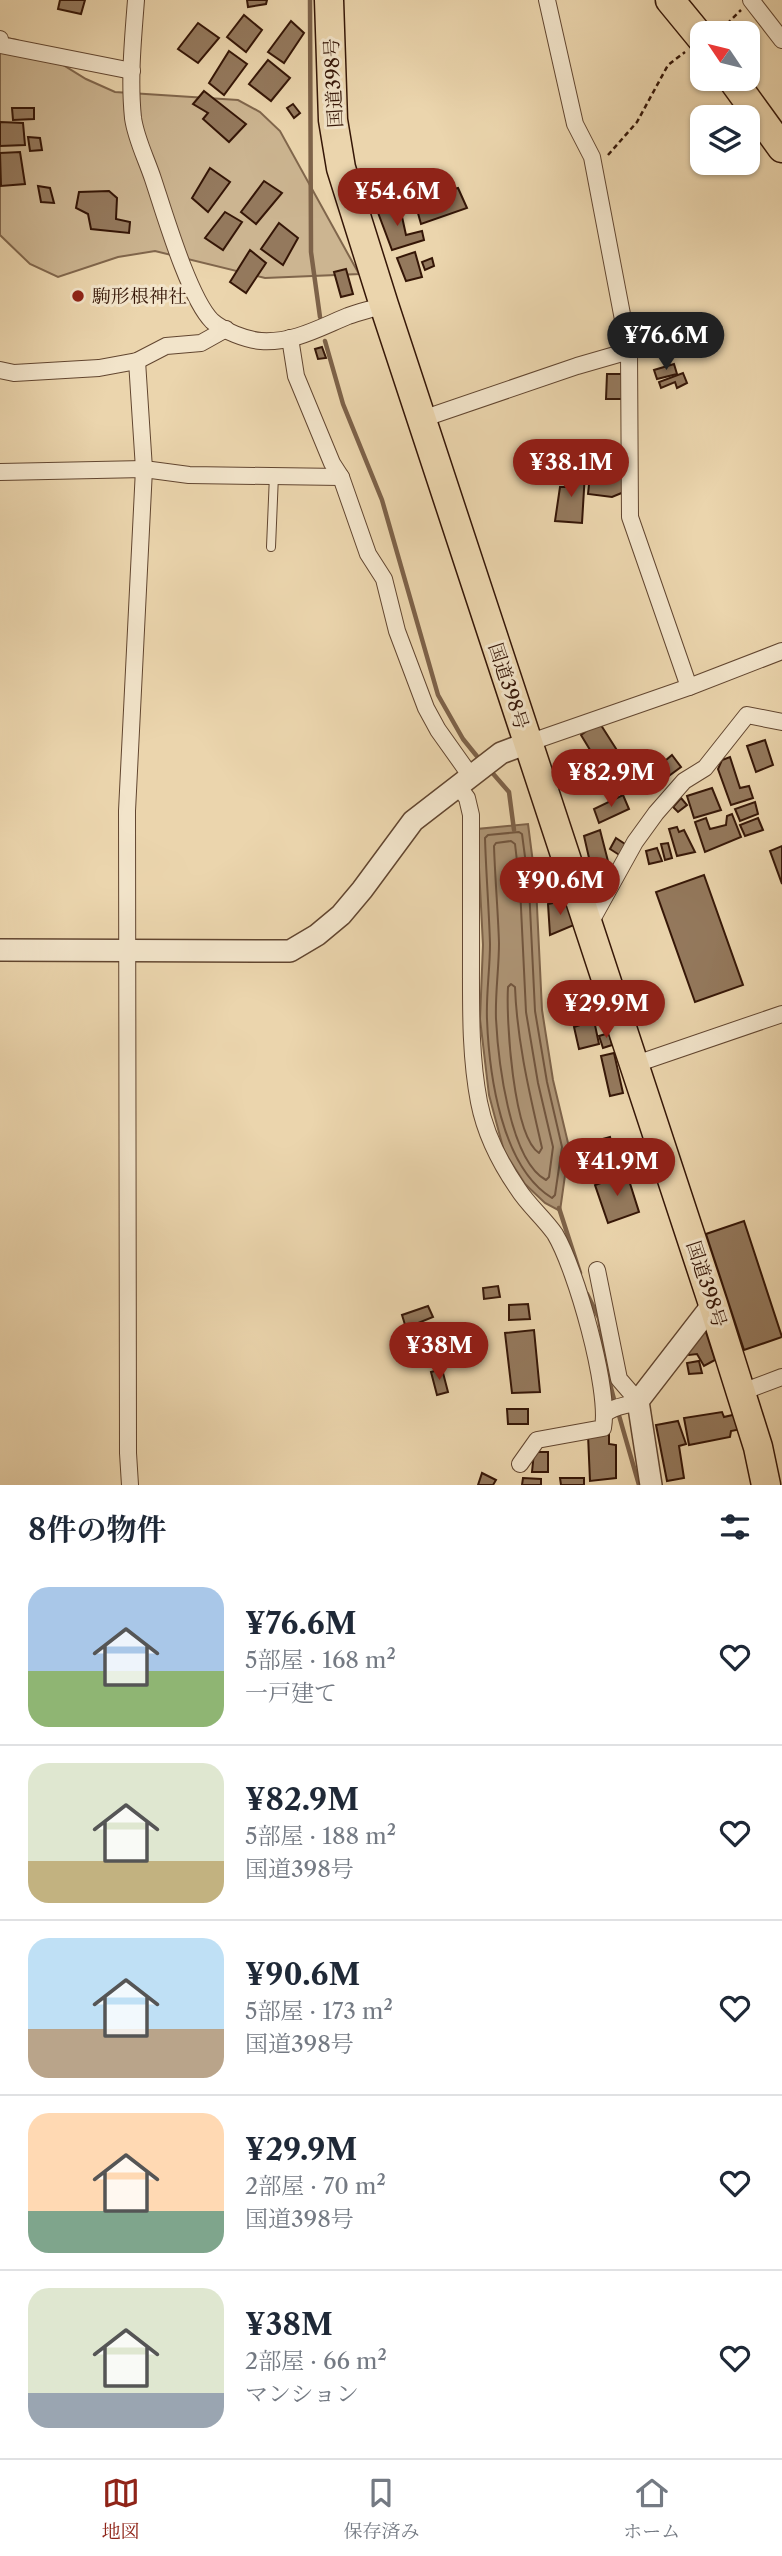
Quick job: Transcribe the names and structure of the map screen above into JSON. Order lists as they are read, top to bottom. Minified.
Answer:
{"streets":{"highway":["国道398号"]},"places":["駒形根神社"],"north":"top left","page":{"price":["¥54.6M","¥76.6M","¥38.1M","¥82.9M","¥90.6M","¥29.9M","¥41.9M","¥38M"],"heading":"8件の物件","list":[{"name":"¥76.6M","note":"5部屋 · 168 m² · 一戸建て"},{"name":"¥82.9M","note":"5部屋 · 188 m² · 国道398号"},{"name":"¥90.6M","note":"5部屋 · 173 m² · 国道398号"},{"name":"¥29.9M","note":"2部屋 · 70 m² · 国道398号"},{"name":"¥38M","note":"2部屋 · 66 m² · マンション"}],"tabs":["地図","保存済み","ホーム"]}}
